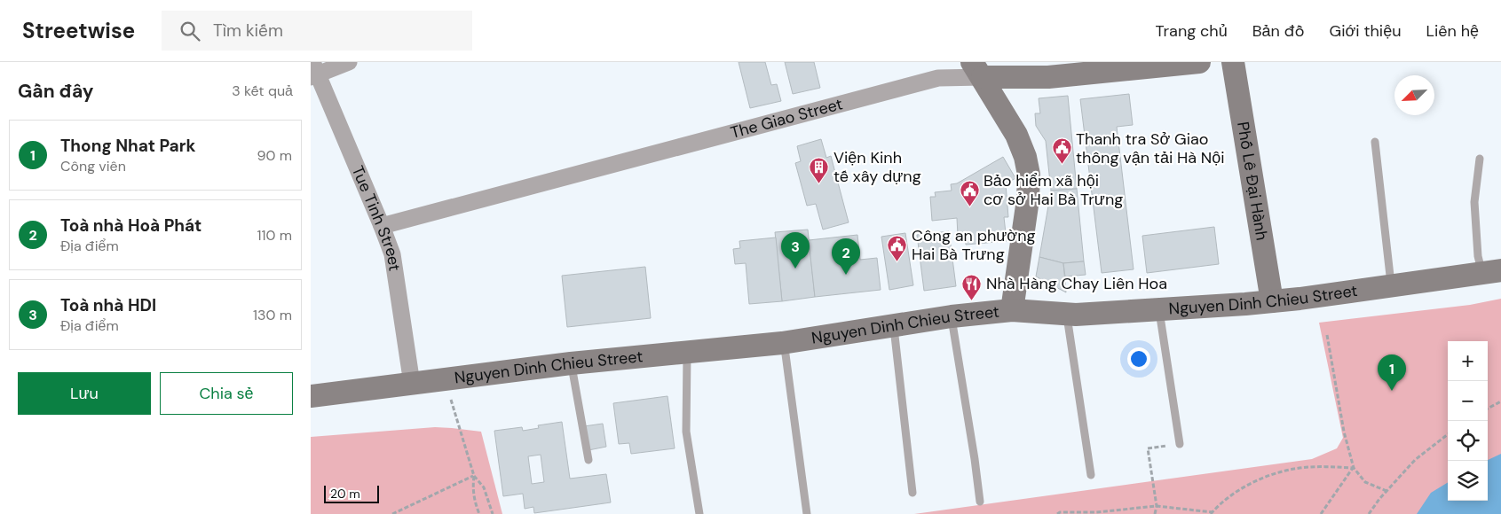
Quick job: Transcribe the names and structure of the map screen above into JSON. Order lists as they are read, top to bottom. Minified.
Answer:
{"streets":{"street":["The Giao Street","Phố Lê Đại Hành","Tue Tinh Street","Nguyen Dinh Chieu Street"]},"crossings":[["The Giao Street","Tue Tinh Street"],["Phố Lê Đại Hành","Nguyen Dinh Chieu Street"],["Tue Tinh Street","Nguyen Dinh Chieu Street"]],"places":{"public building":["Thanh tra Sở Giao thông vận tải Hà Nội","Bảo hiểm xã hội cơ sở Hai Bà Trưng","Công an phường Hai Bà Trưng"],"building":["Viện Kinh tế xây dựng"],"restaurant":["Nhà Hàng Chay Liên Hoa"]},"scale_bar":"20 m","north":"bottom left","page":{"header":"Streetwise","search":"Tìm kiếm","nav":["Trang chủ","Bản đồ","Giới thiệu","Liên hệ"],"heading":["Gần đây","3 kết quả"],"list":[{"mark":"1","name":"Thong Nhat Park","note":"Công viên","value":"90 m"},{"mark":"2","name":"Toà nhà Hoà Phát","note":"Địa điểm","value":"110 m"},{"mark":"3","name":"Toà nhà HDI","note":"Địa điểm","value":"130 m"}],"pins":["3","2","1"],"map_buttons":["+","−"],"buttons":["Lưu","Chia sẻ"],"scale":"20 m"}}
